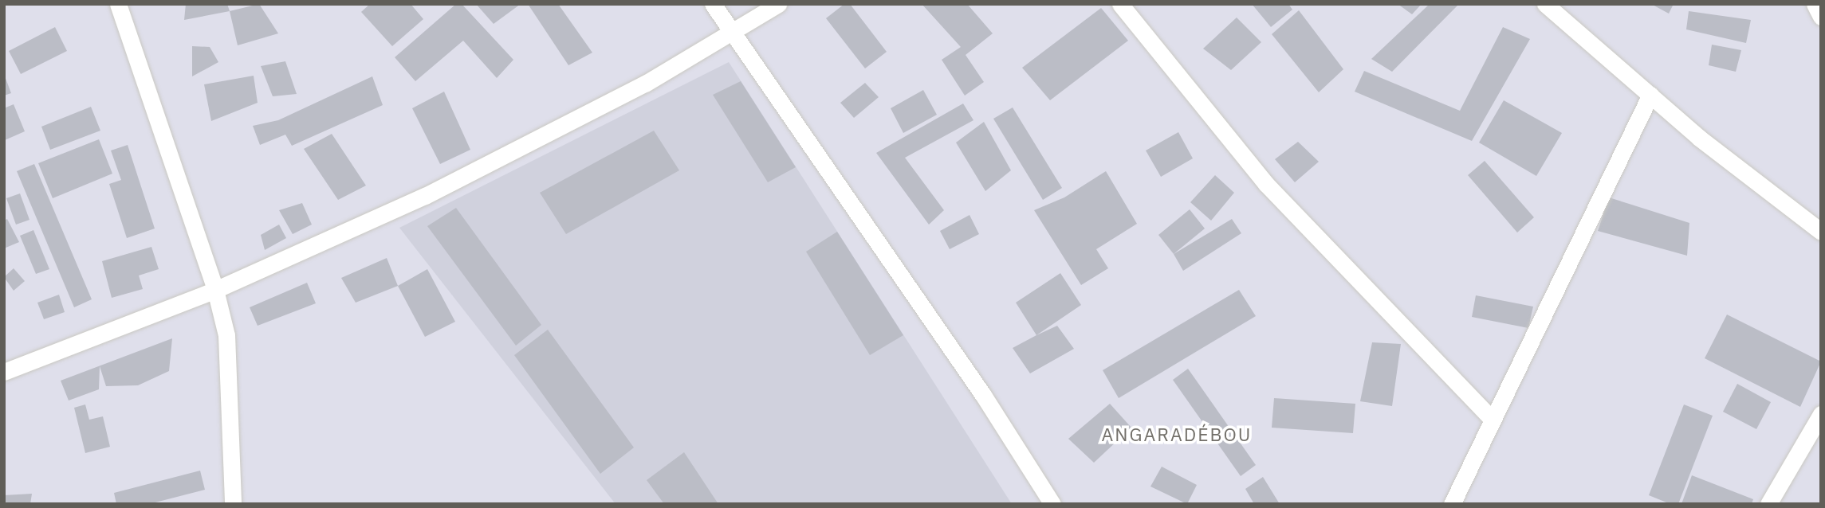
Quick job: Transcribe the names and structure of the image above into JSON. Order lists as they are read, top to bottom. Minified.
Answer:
{"districts":["ANGARADÉBOU"]}
